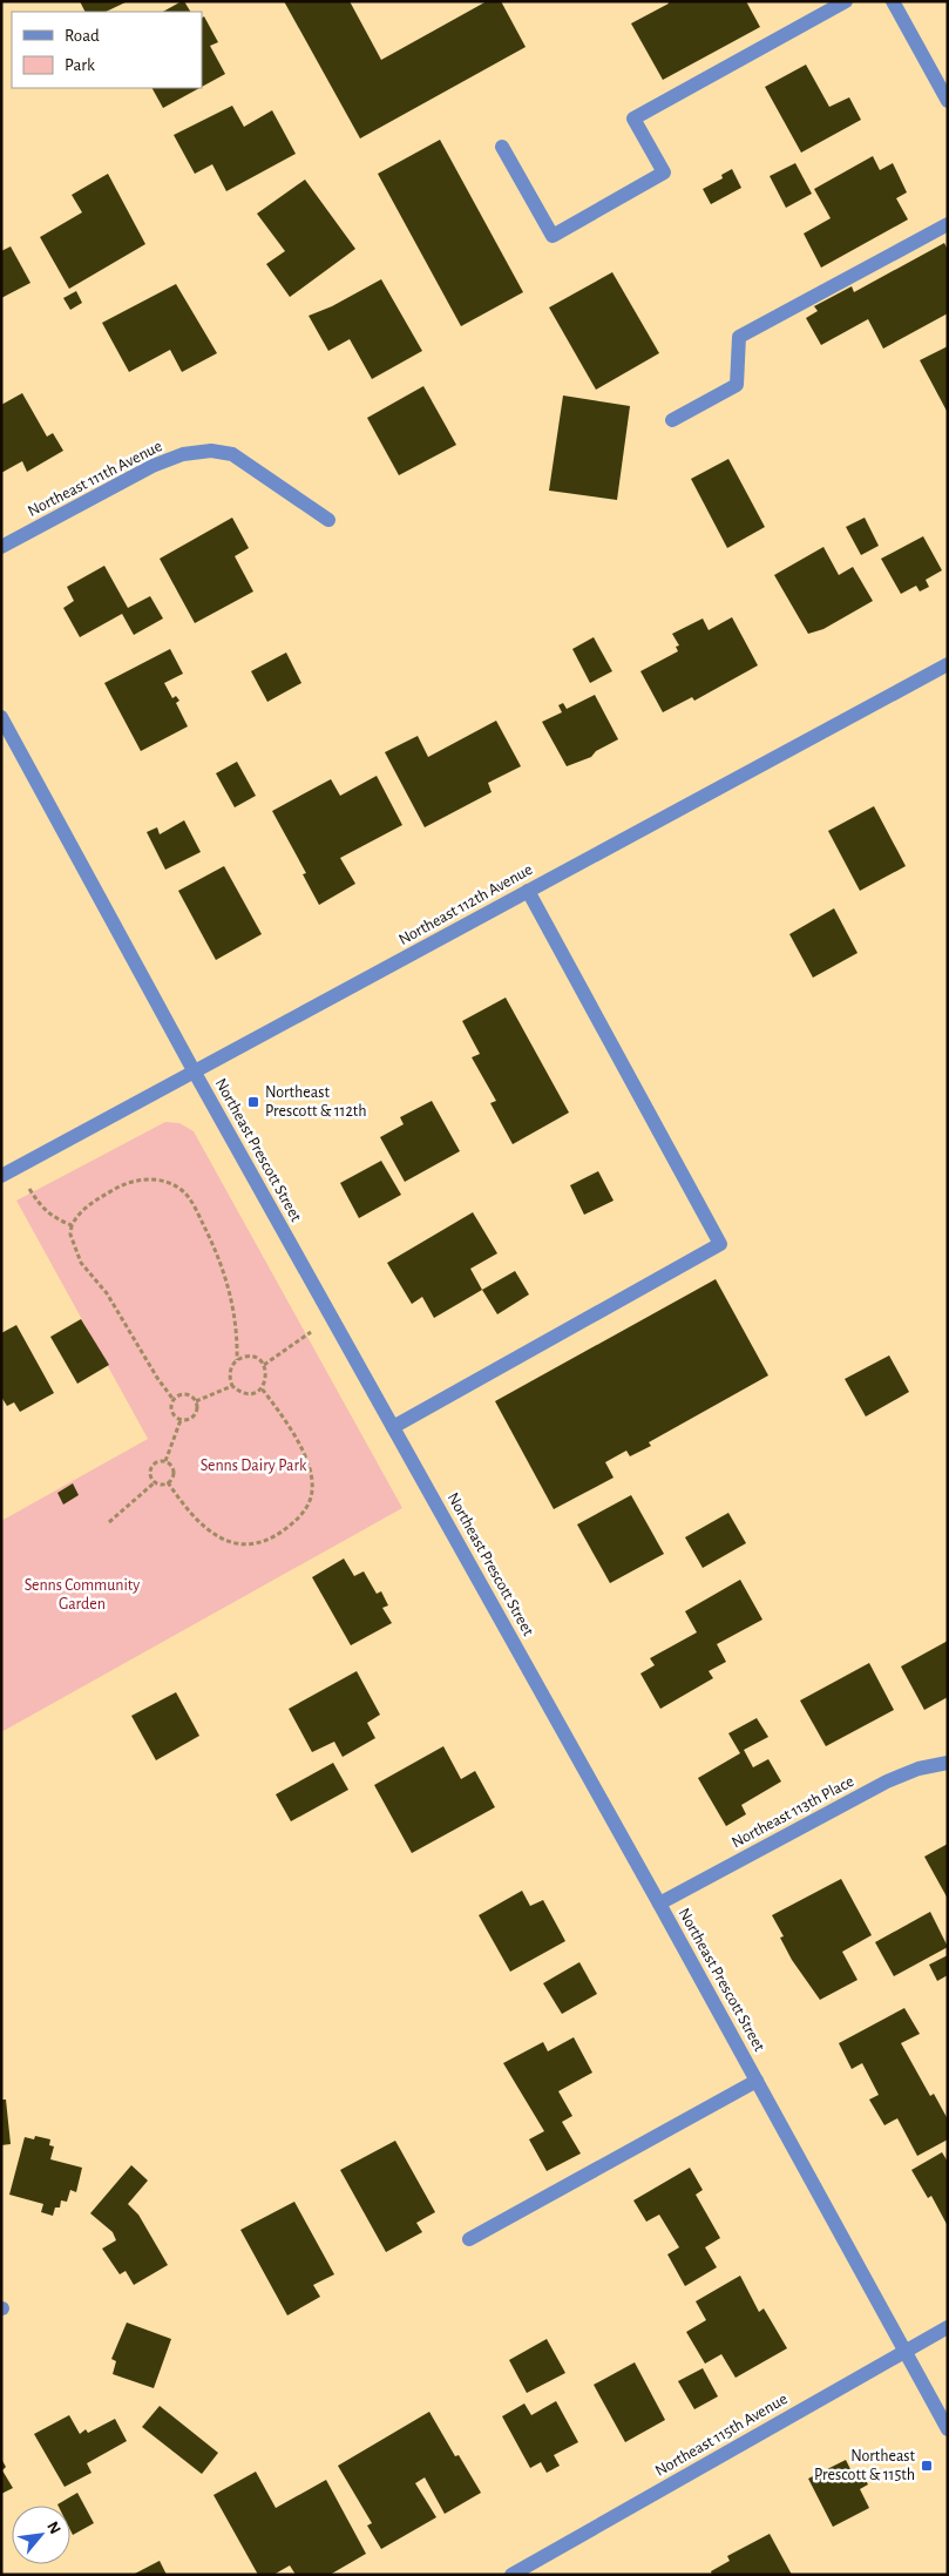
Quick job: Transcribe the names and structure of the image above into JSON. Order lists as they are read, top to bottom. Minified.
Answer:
{"streets":{"street":["Northeast 111th Avenue","Northeast 112th Avenue","Northeast Prescott Street","Northeast 113th Place","Northeast 115th Avenue"]},"crossings":[["Northeast 112th Avenue","Northeast Prescott Street"],["Northeast Prescott Street","Northeast 113th Place"],["Northeast Prescott Street","Northeast 115th Avenue"]],"parks":["Senns Dairy Park","Senns Community Garden"],"places":{"transit":["Northeast Prescott & 112th","Northeast Prescott & 115th"]},"legend":["Road","Park"],"north":"top right"}
